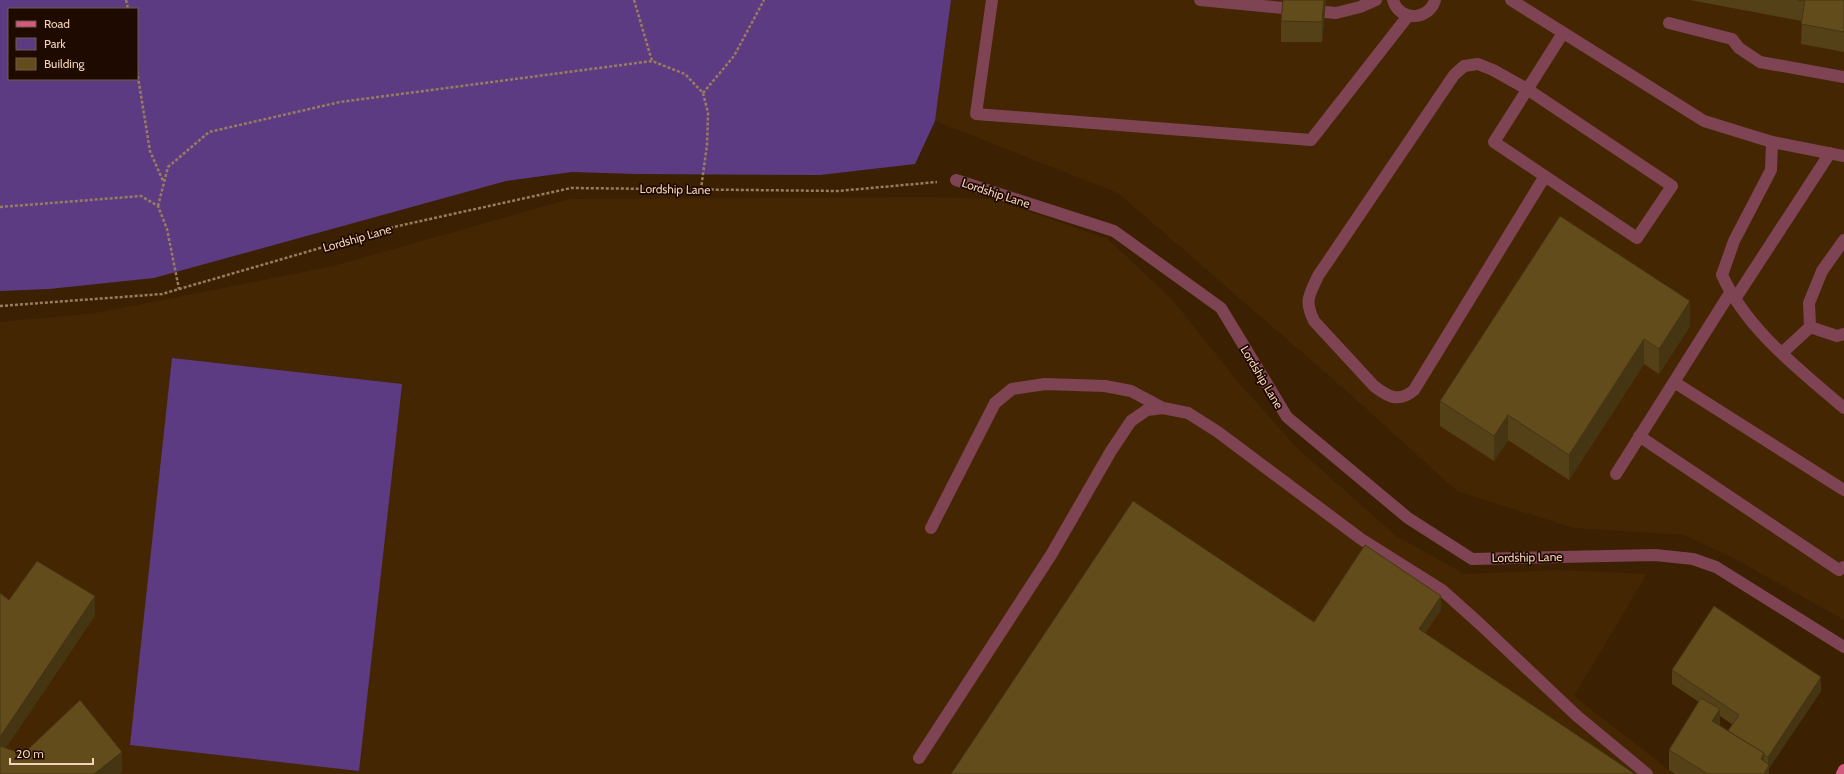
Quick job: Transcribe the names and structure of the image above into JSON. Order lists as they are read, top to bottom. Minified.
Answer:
{"streets":{"street":["Lordship Lane"]},"legend":["Road","Park","Building"],"scale_bar":"20 m"}
